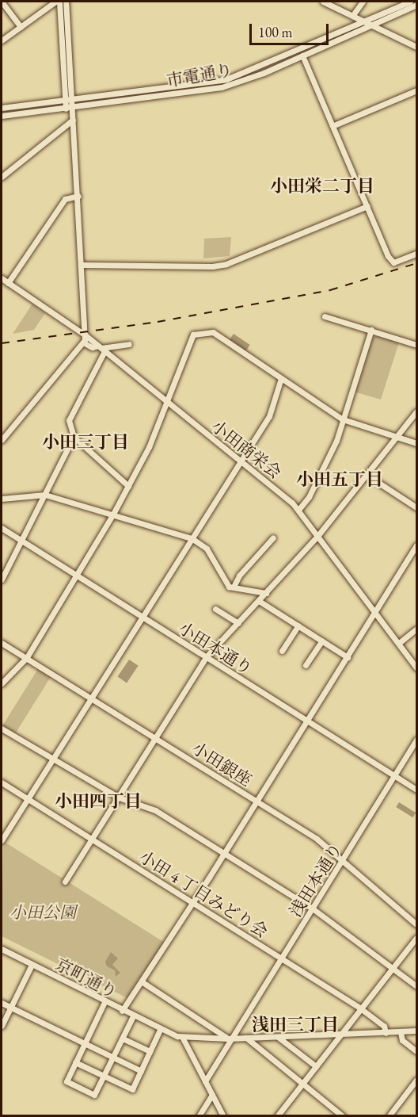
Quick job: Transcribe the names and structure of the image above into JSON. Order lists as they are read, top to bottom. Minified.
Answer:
{"streets":{"street":["市電通り","小田商栄会","小田本通り","小田銀座","浅田本通り","小田 4 丁目みどり会","京町通り"]},"crossings":[["小田本通り","浅田本通り"],["小田銀座","浅田本通り"],["浅田本通り","小田 4 丁目みどり会"],["浅田本通り","京町通り"],["小田 4 丁目みどり会","京町通り"]],"districts":["小田栄二丁目","小田三丁目","小田五丁目","小田四丁目","浅田三丁目"],"parks":["小田公園"],"scale_bar":"100 m"}
